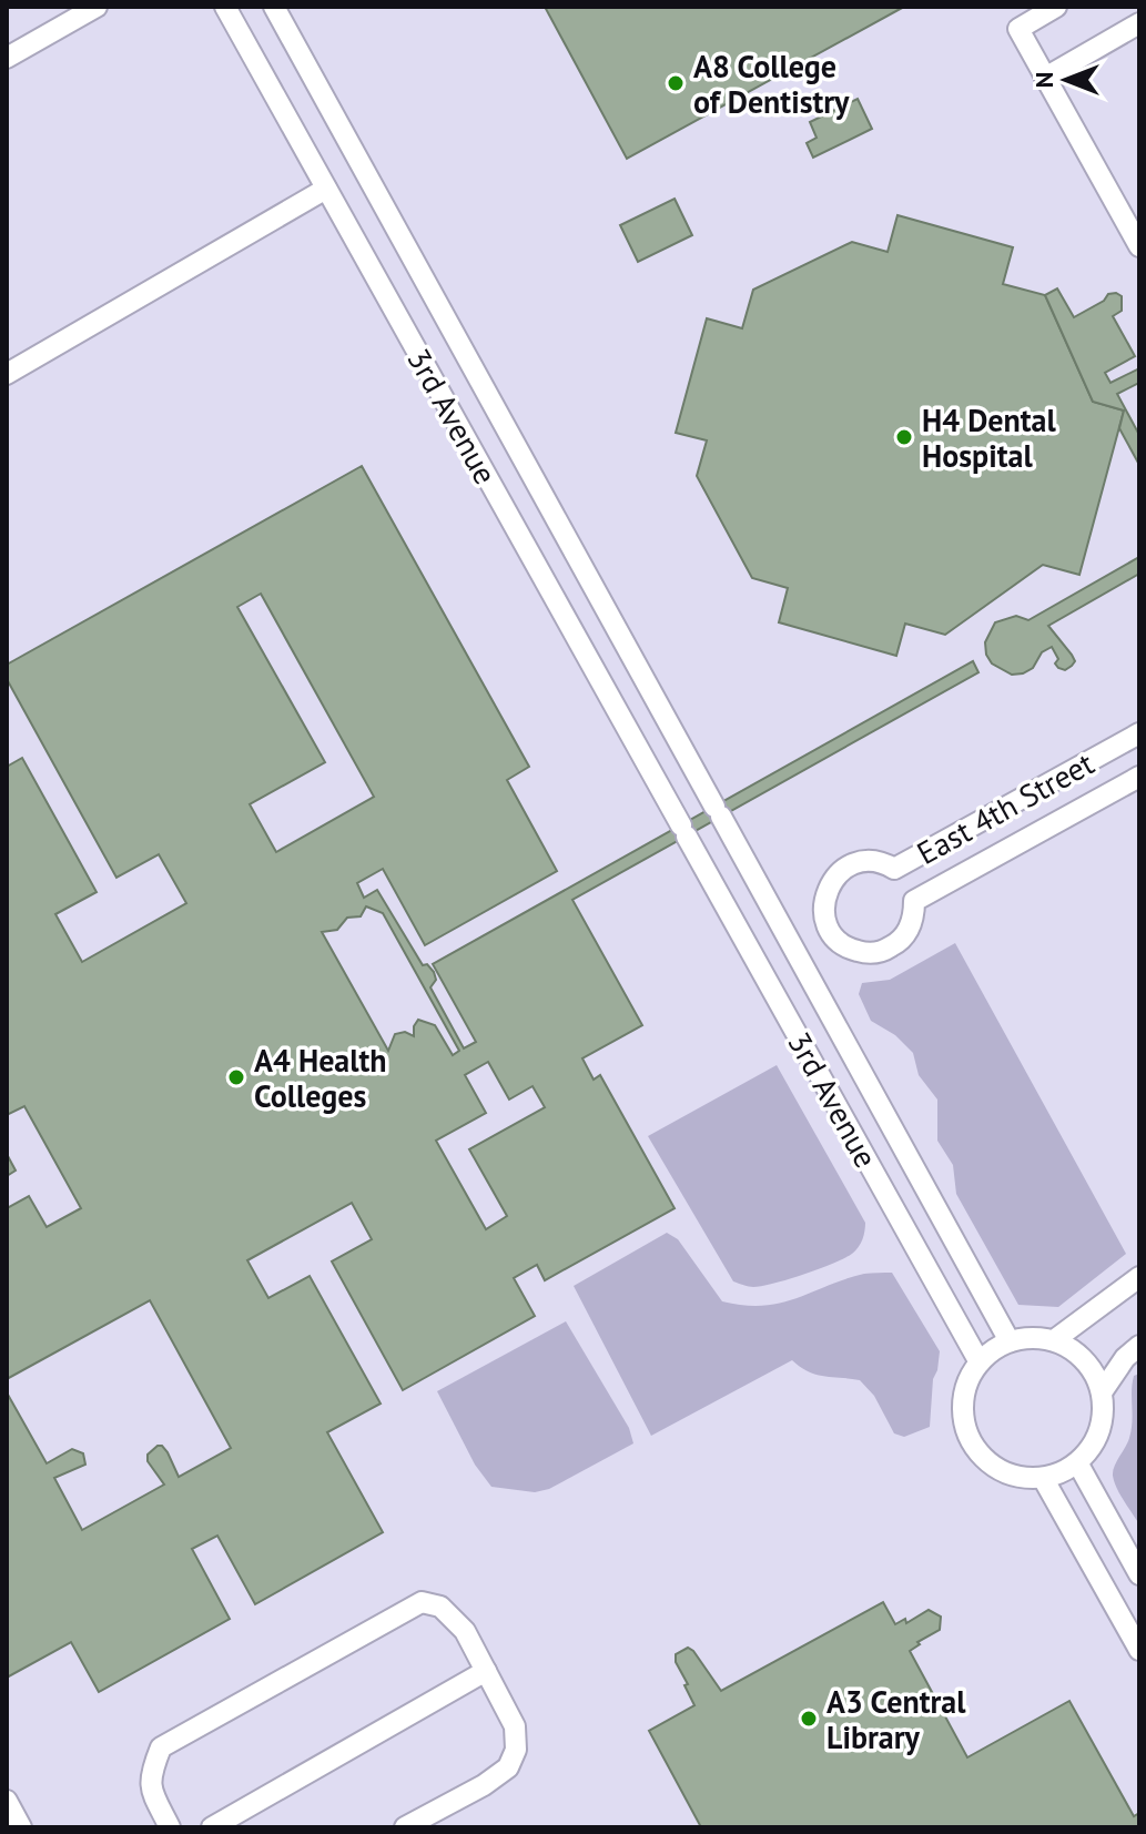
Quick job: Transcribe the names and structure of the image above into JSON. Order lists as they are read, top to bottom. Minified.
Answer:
{"streets":{"lane":["3rd Avenue","East 4th Street"]},"places":["A8 College of Dentistry","H4 Dental Hospital","A4 Health Colleges","A3 Central Library"],"north":"left"}
